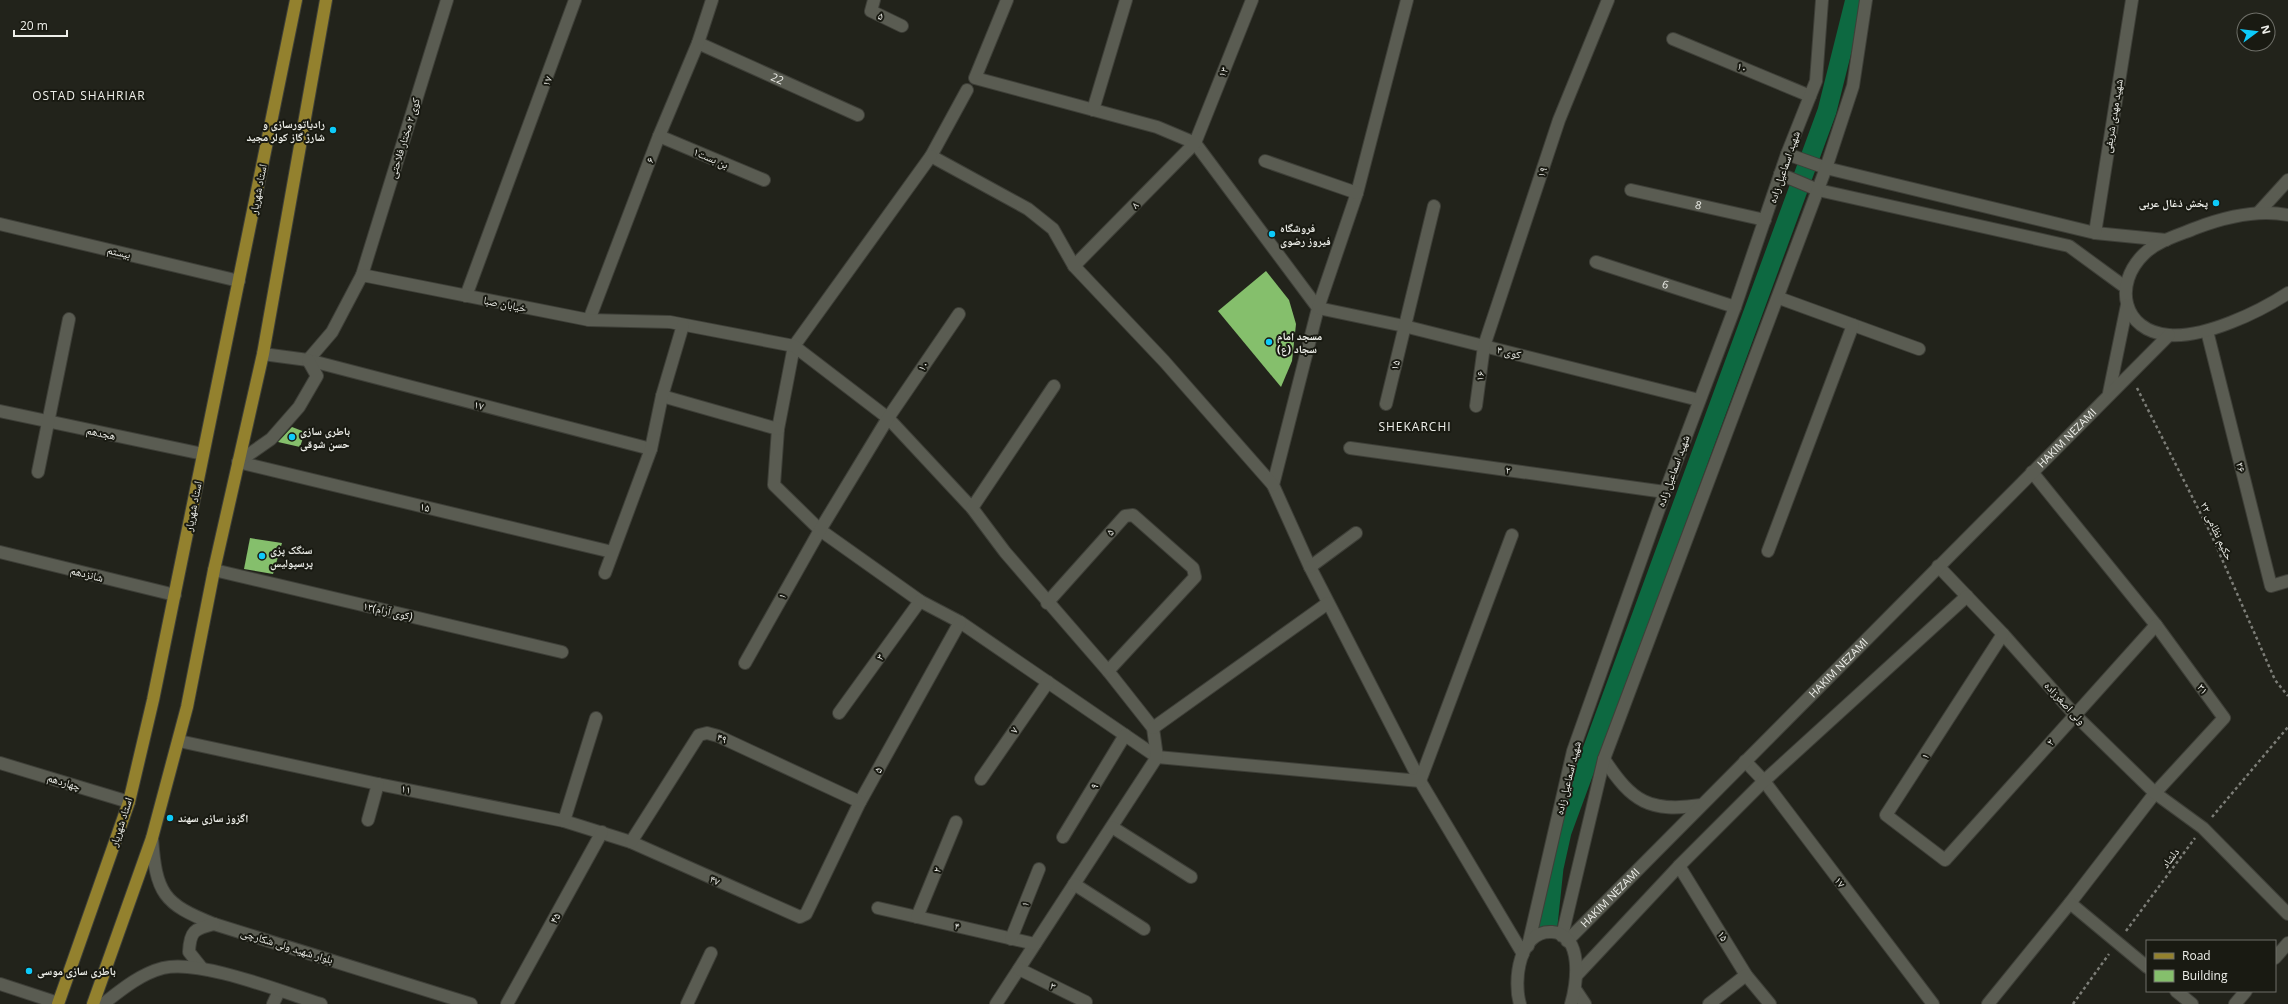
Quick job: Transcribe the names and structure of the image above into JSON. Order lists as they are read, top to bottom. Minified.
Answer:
{"streets":{"main road":["استاد شهریار"],"street":["۵","۱۰","۱۳","22","۱۷","شهید مهدی شریفی","کوی ۲ مختار فلاحتی","بن بست۱","۶","شهید اسماعیل زاده","۱۹","۸","8","بیستم","6","خیابان صبا","کوی ۴","۱۵","۱۶","هجدهم","HAKIM NEZAMI","۲۶","۲","شانزدهم","۱","۱۳(کوی آرام)","۳","۳۱","ولی اصغرزاده","۷","۴۹","چهاردهم","۹","۱۱","۴۷","۴۵","۴","بلوار شهید ولی شکارچی"],"path":["۲۲ حکیم نظامی","دلشاد"]},"crossings":[["۵","۴۹"],["۵","۴۷"],["۱۰","شهید اسماعیل زاده"],["۱۰","۱"],["۱۳","۸"],["22","۶"],["۱۷","خیابان صبا"],["۱۷","HAKIM NEZAMI"],["کوی ۲ مختار فلاحتی","خیابان صبا"],["بن بست۱","۶"],["۶","خیابان صبا"],["شهید اسماعیل زاده","8"],["شهید اسماعیل زاده","6"],["شهید اسماعیل زاده","کوی ۴"],["شهید اسماعیل زاده","۲"],["۱۹","کوی ۴"],["۱۹","۱۶"],["استاد شهریار","بیستم"],["استاد شهریار","هجدهم"],["استاد شهریار","شانزدهم"],["استاد شهریار","چهاردهم"],["کوی ۴","۱۵"],["کوی ۴","۱۶"],["HAKIM NEZAMI","۲۲ حکیم نظامی"],["HAKIM NEZAMI","۳۱"],["HAKIM NEZAMI","ولی اصغرزاده"],["۲","۱"],["۲","۳۱"],["۲","ولی اصغرزاده"],["۲","۴"],["۱","ولی اصغرزاده"],["۱","۴"],["۳۱","ولی اصغرزاده"],["ولی اصغرزاده","دلشاد"],["۴۹","۱۱"],["۴۹","۴۷"],["۱۱","۴۷"],["۱۱","۴۵"]],"districts":["OSTAD SHAHRIAR","SHEKARCHI"],"places":["رادیاتورسازی و شارژ گاز کولر مجید","پخش ذغال عربی","فروشگاه فیروز رضوی","مسجد امام سجاد (ع)","باطری سازی حسن شوقی","سنگک پزی پرسپولیس","اگزوز سازی سهند","باطری سازی موسی"],"legend":["Road","Building"],"scale_bar":"20 m","north":"right"}
